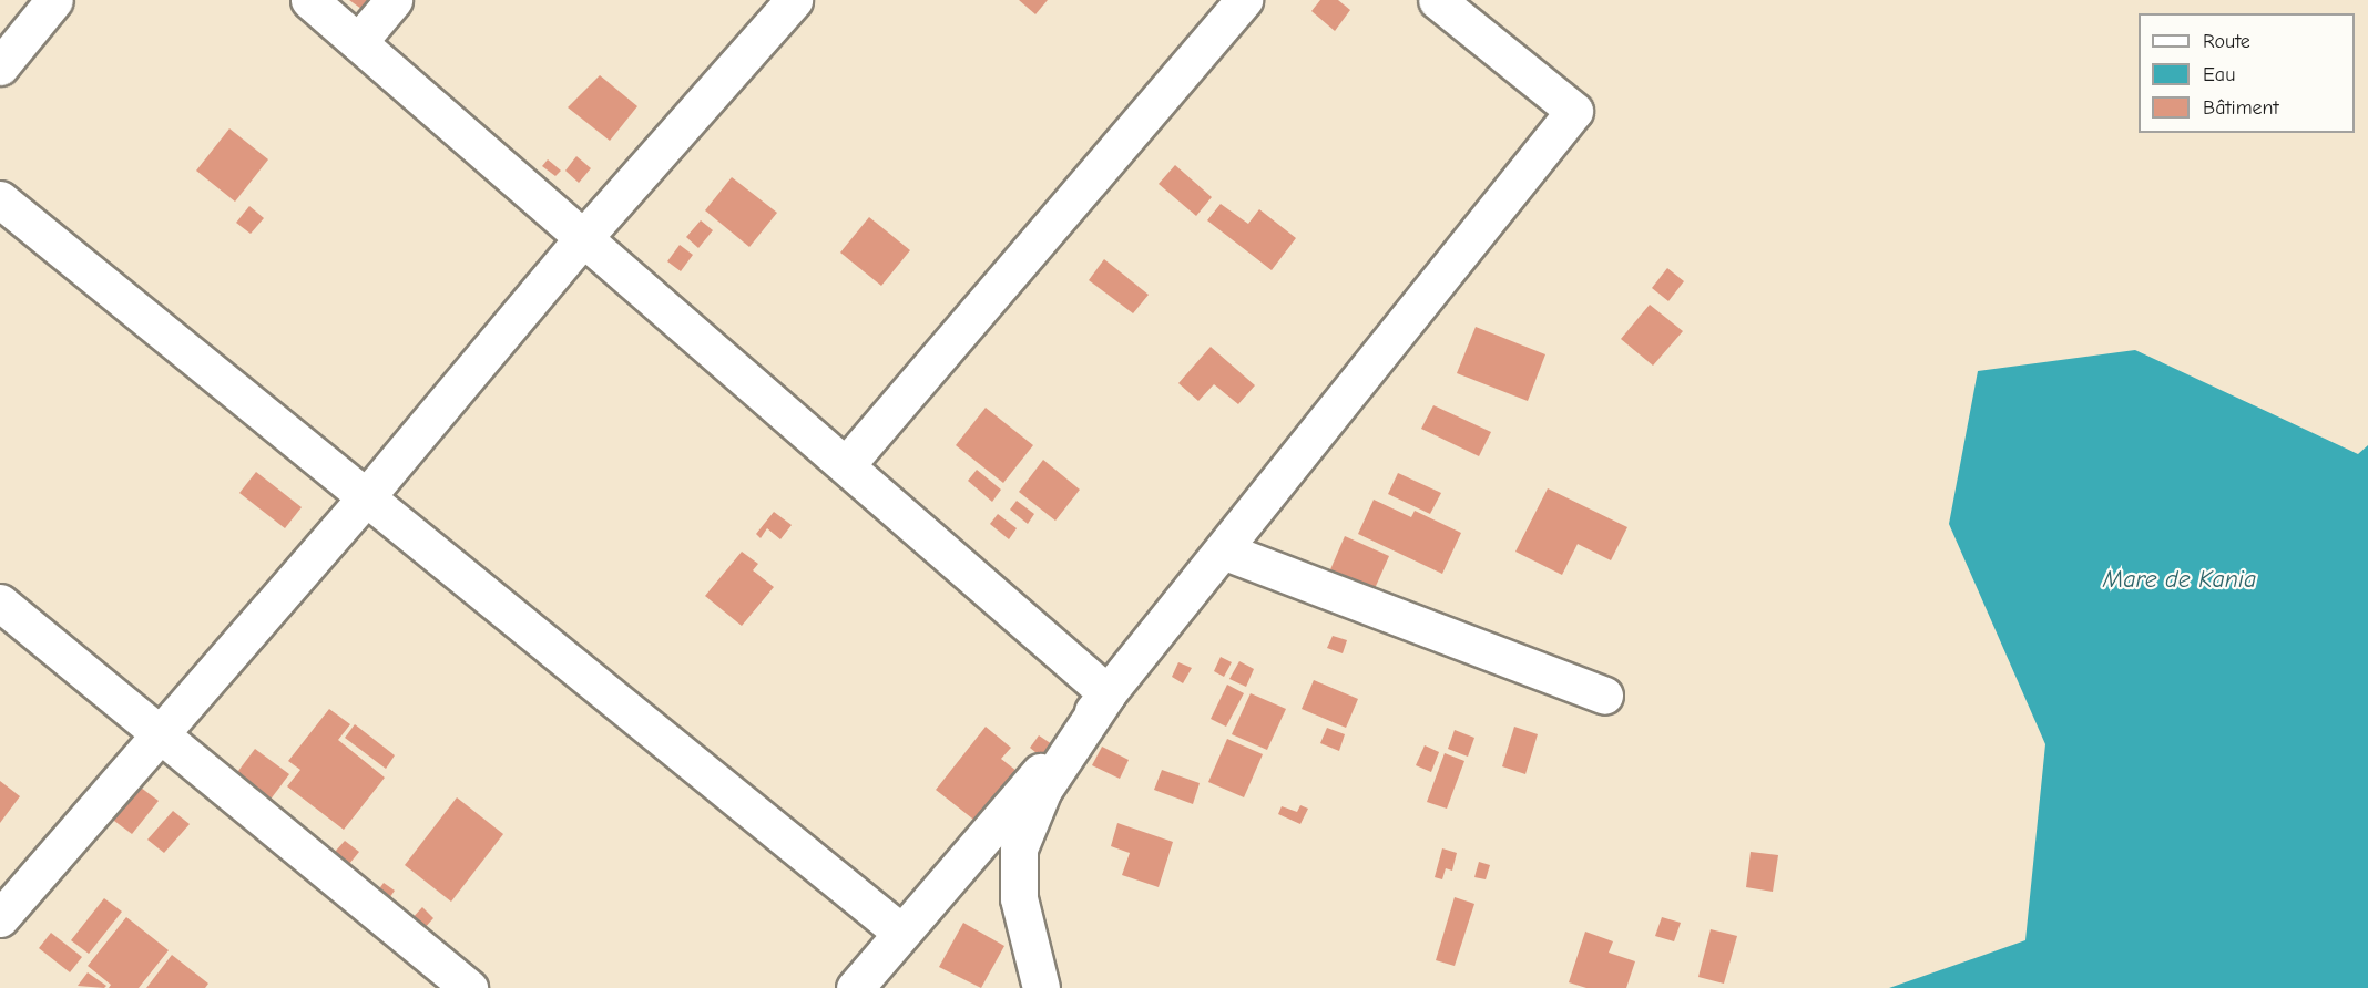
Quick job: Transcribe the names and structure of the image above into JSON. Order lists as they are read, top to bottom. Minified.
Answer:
{"water":["Mare de Kania"],"legend":["Route","Eau","Bâtiment"]}
